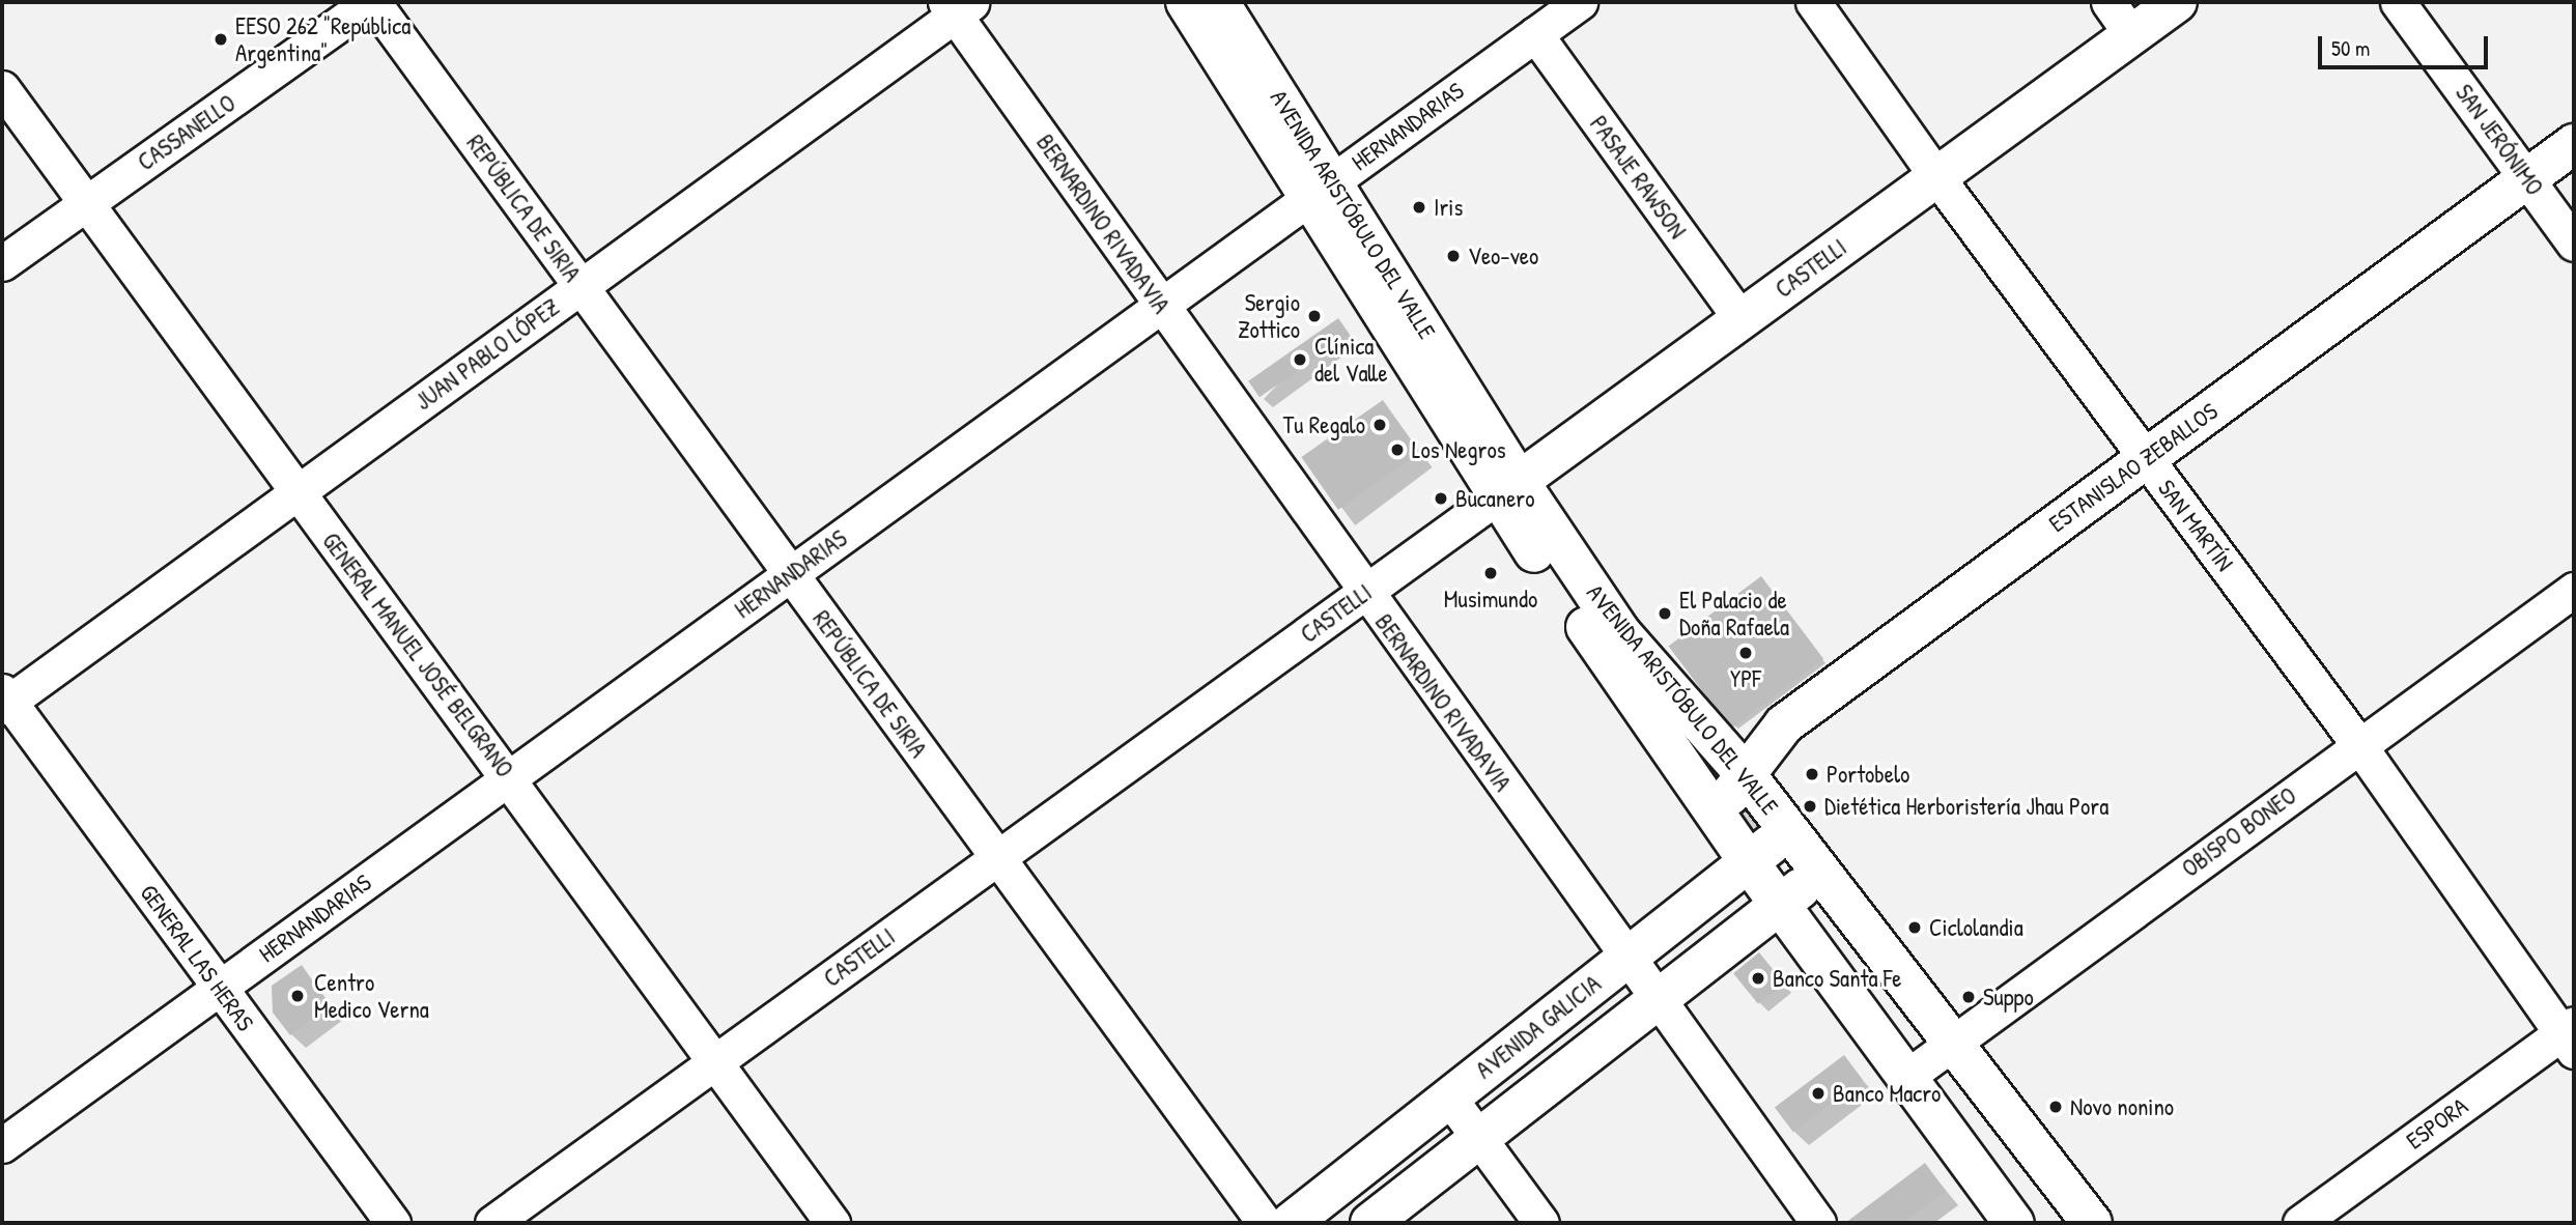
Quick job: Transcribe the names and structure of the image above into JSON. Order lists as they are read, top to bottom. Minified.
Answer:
{"streets":{"main road":["AVENIDA ARISTÓBULO DEL VALLE","CASTELLI","ESTANISLAO ZEBALLOS","AVENIDA GALICIA"],"street":["HERNANDARIAS","CASSANELLO","SAN JERÓNIMO","PASAJE RAWSON","REPÚBLICA DE SIRIA","BERNARDINO RIVADAVIA","JUAN PABLO LÓPEZ","SAN MARTÍN","GENERAL MANUEL JOSÉ BELGRANO","OBISPO BONEO","GENERAL LAS HERAS","ESPORA"]},"crossings":[["HERNANDARIAS","PASAJE RAWSON"],["HERNANDARIAS","REPÚBLICA DE SIRIA"],["HERNANDARIAS","AVENIDA ARISTÓBULO DEL VALLE"],["HERNANDARIAS","BERNARDINO RIVADAVIA"],["HERNANDARIAS","GENERAL MANUEL JOSÉ BELGRANO"],["HERNANDARIAS","GENERAL LAS HERAS"],["CASSANELLO","REPÚBLICA DE SIRIA"],["CASSANELLO","GENERAL MANUEL JOSÉ BELGRANO"],["SAN JERÓNIMO","ESTANISLAO ZEBALLOS"],["PASAJE RAWSON","CASTELLI"],["REPÚBLICA DE SIRIA","CASTELLI"],["REPÚBLICA DE SIRIA","JUAN PABLO LÓPEZ"],["AVENIDA ARISTÓBULO DEL VALLE","CASTELLI"],["AVENIDA ARISTÓBULO DEL VALLE","ESTANISLAO ZEBALLOS"],["AVENIDA ARISTÓBULO DEL VALLE","OBISPO BONEO"],["AVENIDA ARISTÓBULO DEL VALLE","AVENIDA GALICIA"],["BERNARDINO RIVADAVIA","CASTELLI"],["BERNARDINO RIVADAVIA","JUAN PABLO LÓPEZ"],["BERNARDINO RIVADAVIA","AVENIDA GALICIA"],["CASTELLI","SAN MARTÍN"],["CASTELLI","GENERAL MANUEL JOSÉ BELGRANO"],["JUAN PABLO LÓPEZ","GENERAL MANUEL JOSÉ BELGRANO"],["JUAN PABLO LÓPEZ","GENERAL LAS HERAS"],["ESTANISLAO ZEBALLOS","SAN MARTÍN"],["SAN MARTÍN","OBISPO BONEO"],["SAN MARTÍN","ESPORA"]],"places":["EESO 262 \"República Argentina\"","Iris","Veo-veo","Sergio Zottico","Clínica del Valle","Tu Regalo","Los Negros","Bucanero","Musimundo","El Palacio de Doña Rafaela","YPF","Portobelo","Dietética Herboristería Jhau Pora","Ciclolandia","Banco Santa Fe","Centro Medico Verna","Suppo","Banco Macro","Novo nonino"],"scale_bar":"50 m"}
